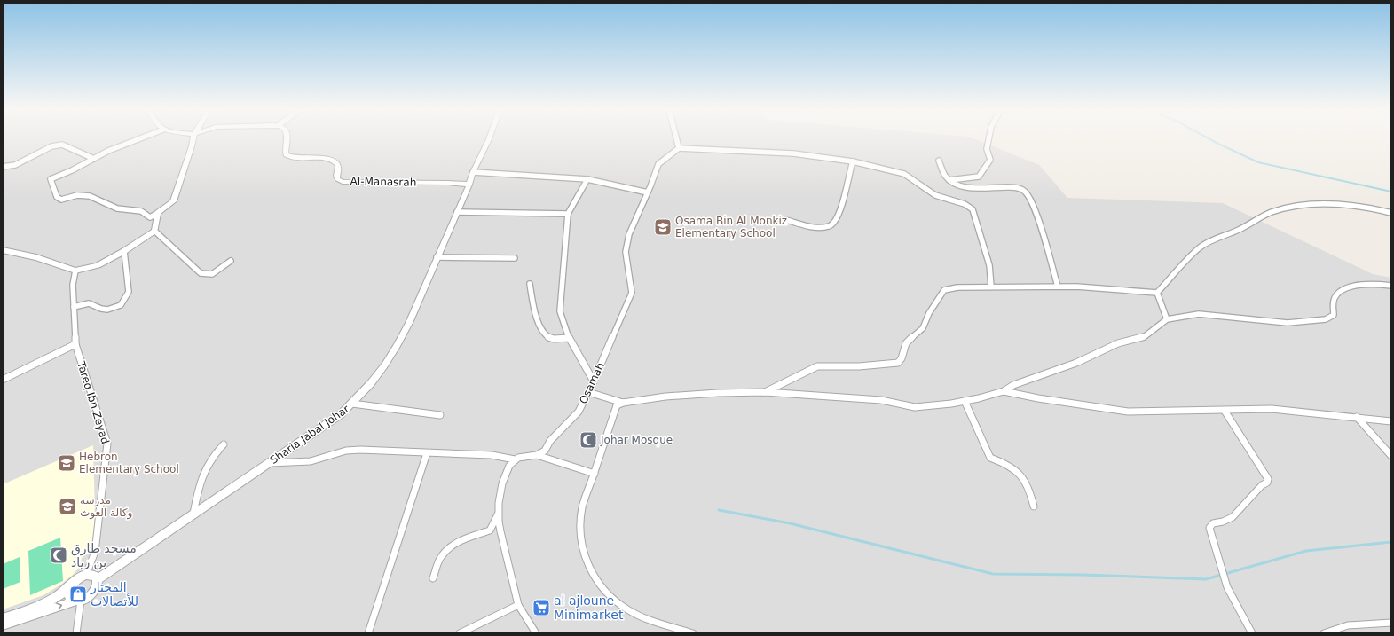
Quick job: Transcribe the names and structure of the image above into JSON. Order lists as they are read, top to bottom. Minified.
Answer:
{"streets":{"street":["Al-Manasrah","Osamah","Tareq Ibn Zeyad","Sharia Jabal Johar"]},"crossings":[["Al-Manasrah","Sharia Jabal Johar"],["Tareq Ibn Zeyad","Sharia Jabal Johar"]],"places":{"school or university":["Osama Bin Al Monkiz Elementary School","Hebron Elementary School","مدرسة وكالة الغوث"],"mosque":["Johar Mosque","مسجد طارق بن زياد"],"shop":["المختار للأتصالات"],"supermarket":["al ajloune Minimarket"]}}
